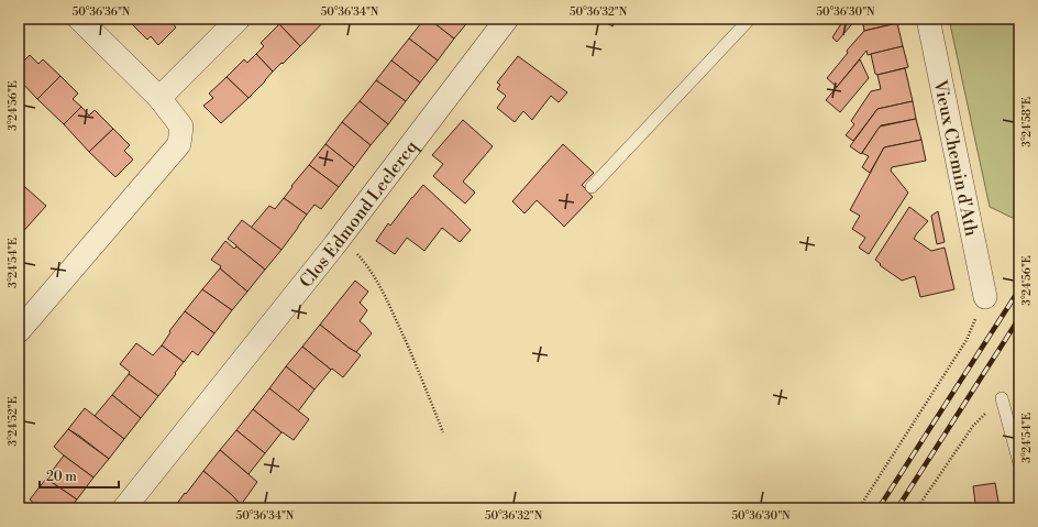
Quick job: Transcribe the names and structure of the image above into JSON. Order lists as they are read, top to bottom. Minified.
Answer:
{"streets":{"street":["Vieux Chemin d'Ath","Clos Edmond Leclercq"]},"scale_bar":"20 m","coordinates":["50°36'36\"N","50°36'34\"N","50°36'32\"N","50°36'30\"N","3°24'56\"E","3°24'58\"E","3°24'54\"E","3°24'52\"E"]}
